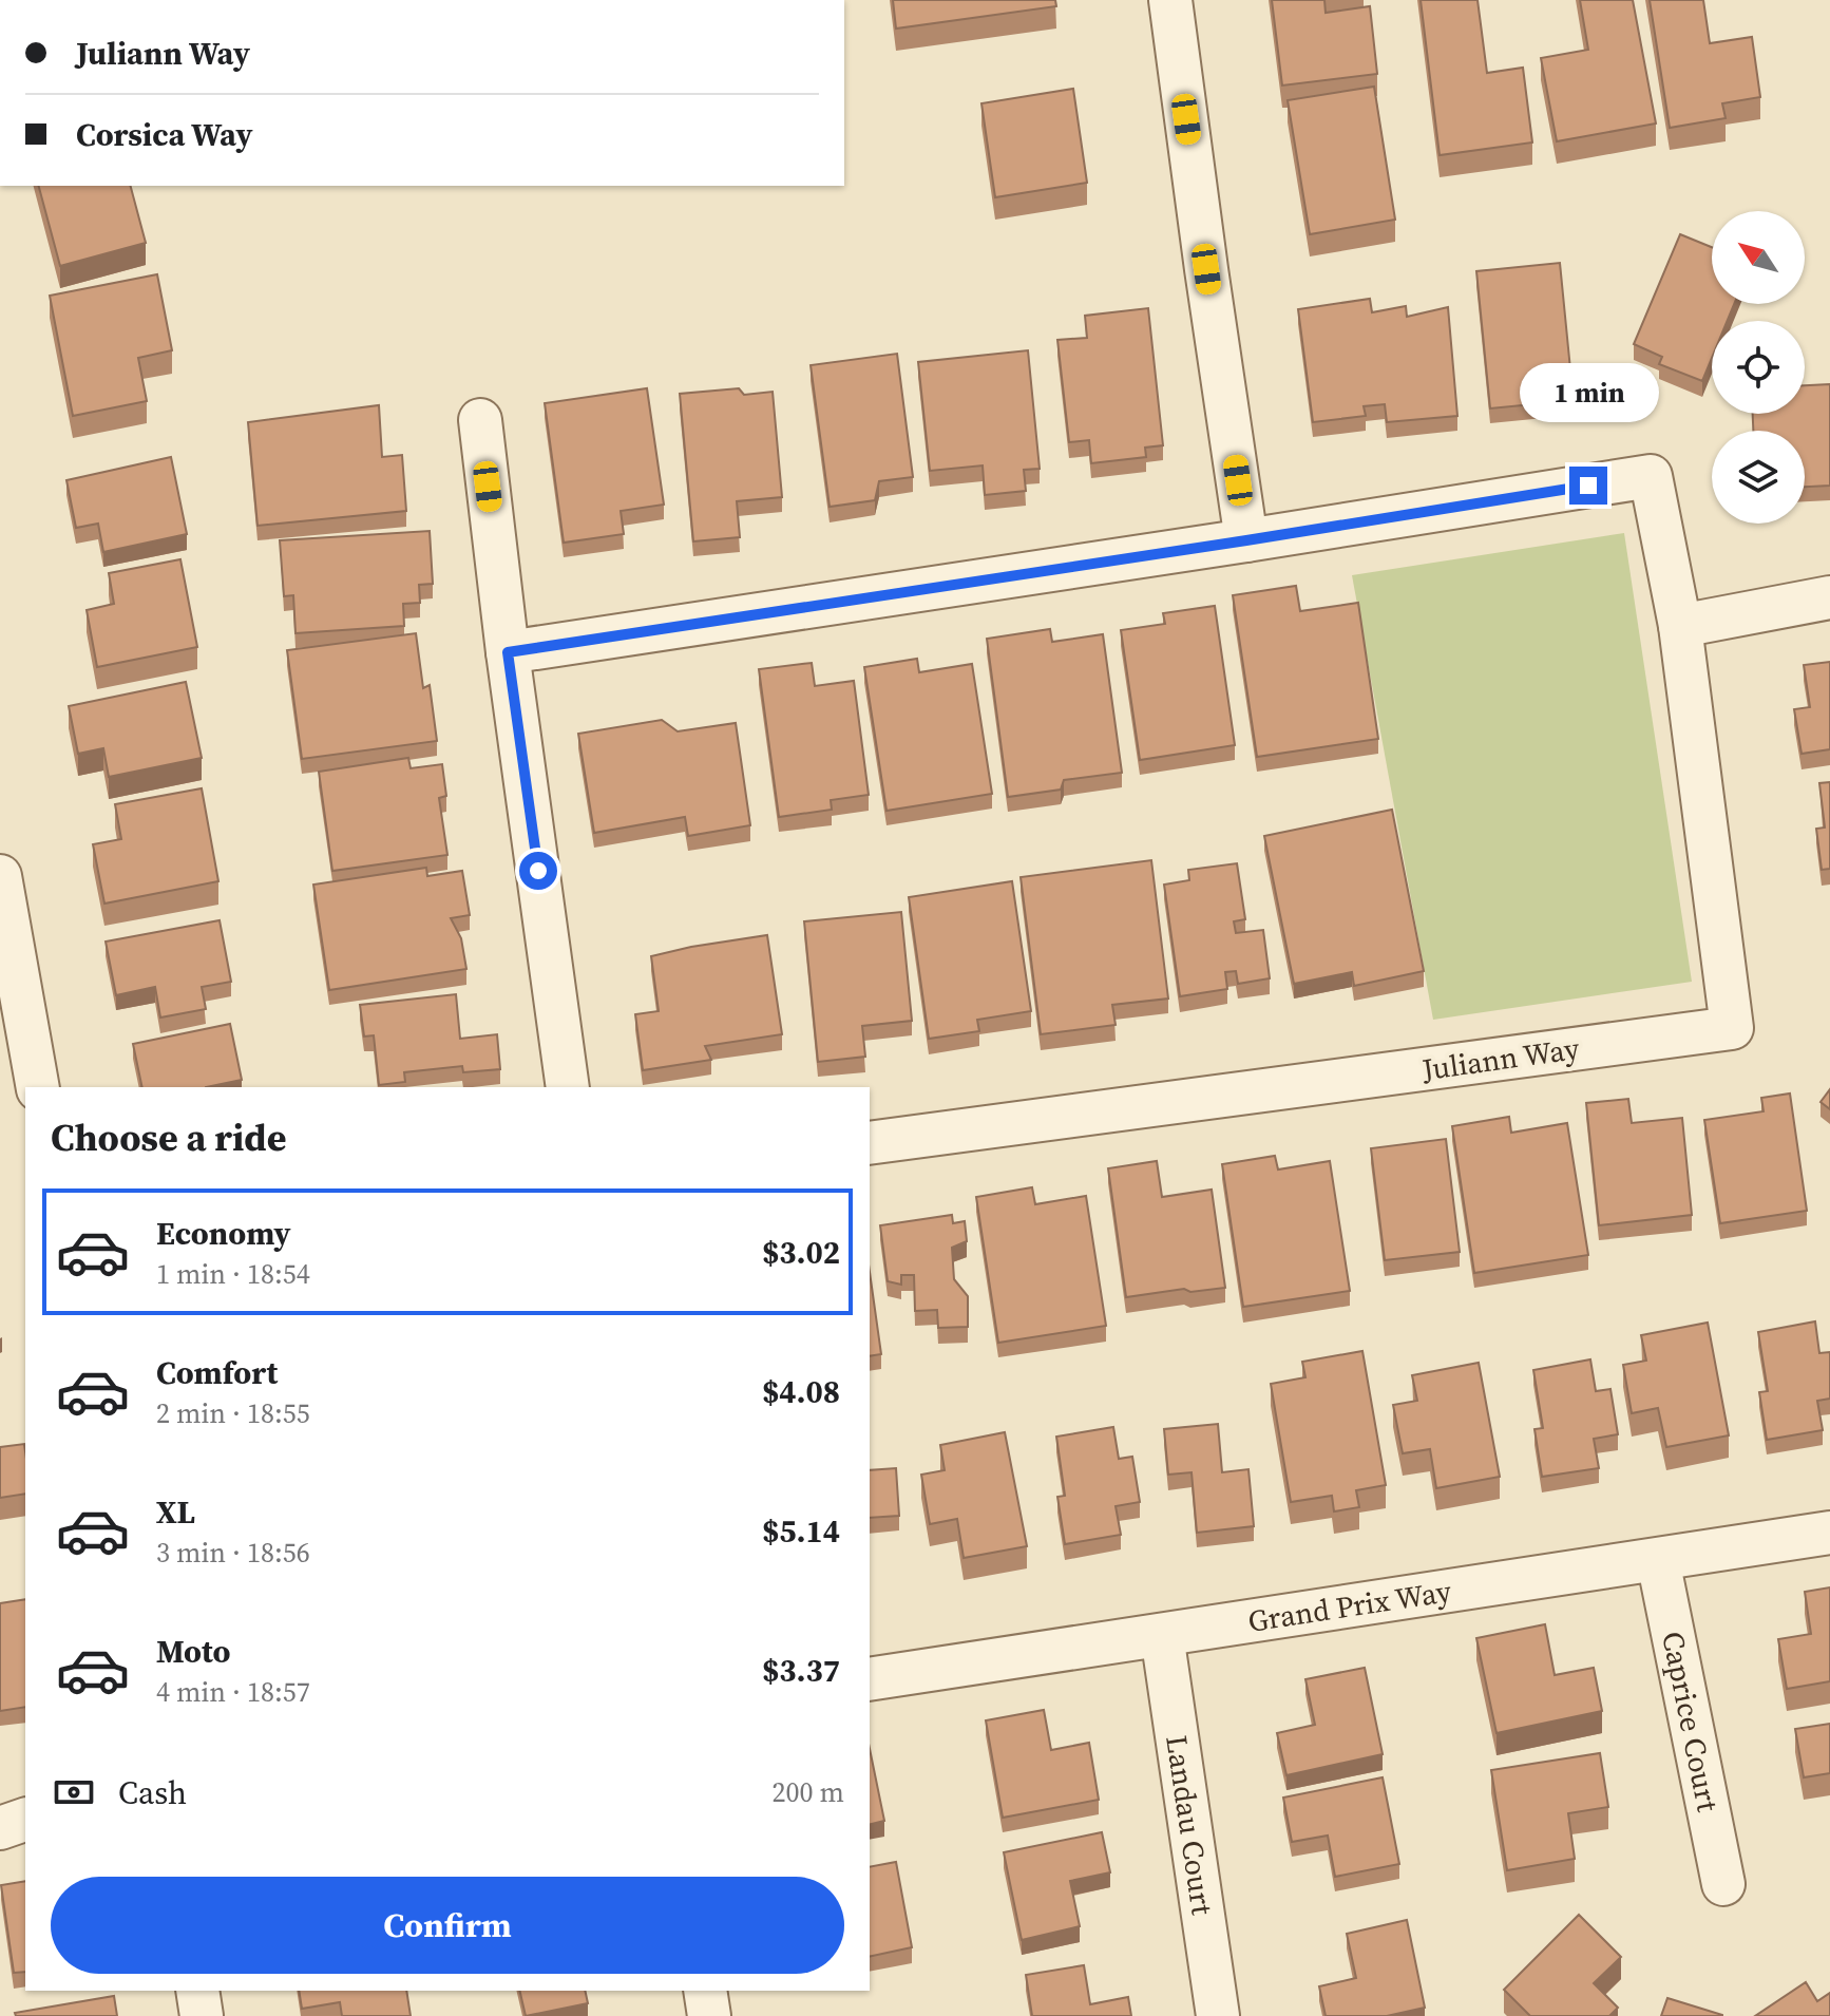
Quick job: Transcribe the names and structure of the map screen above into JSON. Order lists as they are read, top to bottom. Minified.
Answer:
{"streets":{"street":["Juliann Way","Grand Prix Way","Caprice Court","Landau Court"]},"crossings":[["Grand Prix Way","Caprice Court"],["Grand Prix Way","Landau Court"]],"north":"top left","page":{"banner":["Juliann Way","Corsica Way"],"bubble":"1 min","heading":"Choose a ride","list":[{"name":"Economy","note":"1 min · 18:54","value":"$3.02"},{"name":"Comfort","note":"2 min · 18:55","value":"$4.08"},{"name":"XL","note":"3 min · 18:56","value":"$5.14"},{"name":"Moto","note":"4 min · 18:57","value":"$3.37"}],"pay":["Cash","200 m"],"buttons":"Confirm"}}
